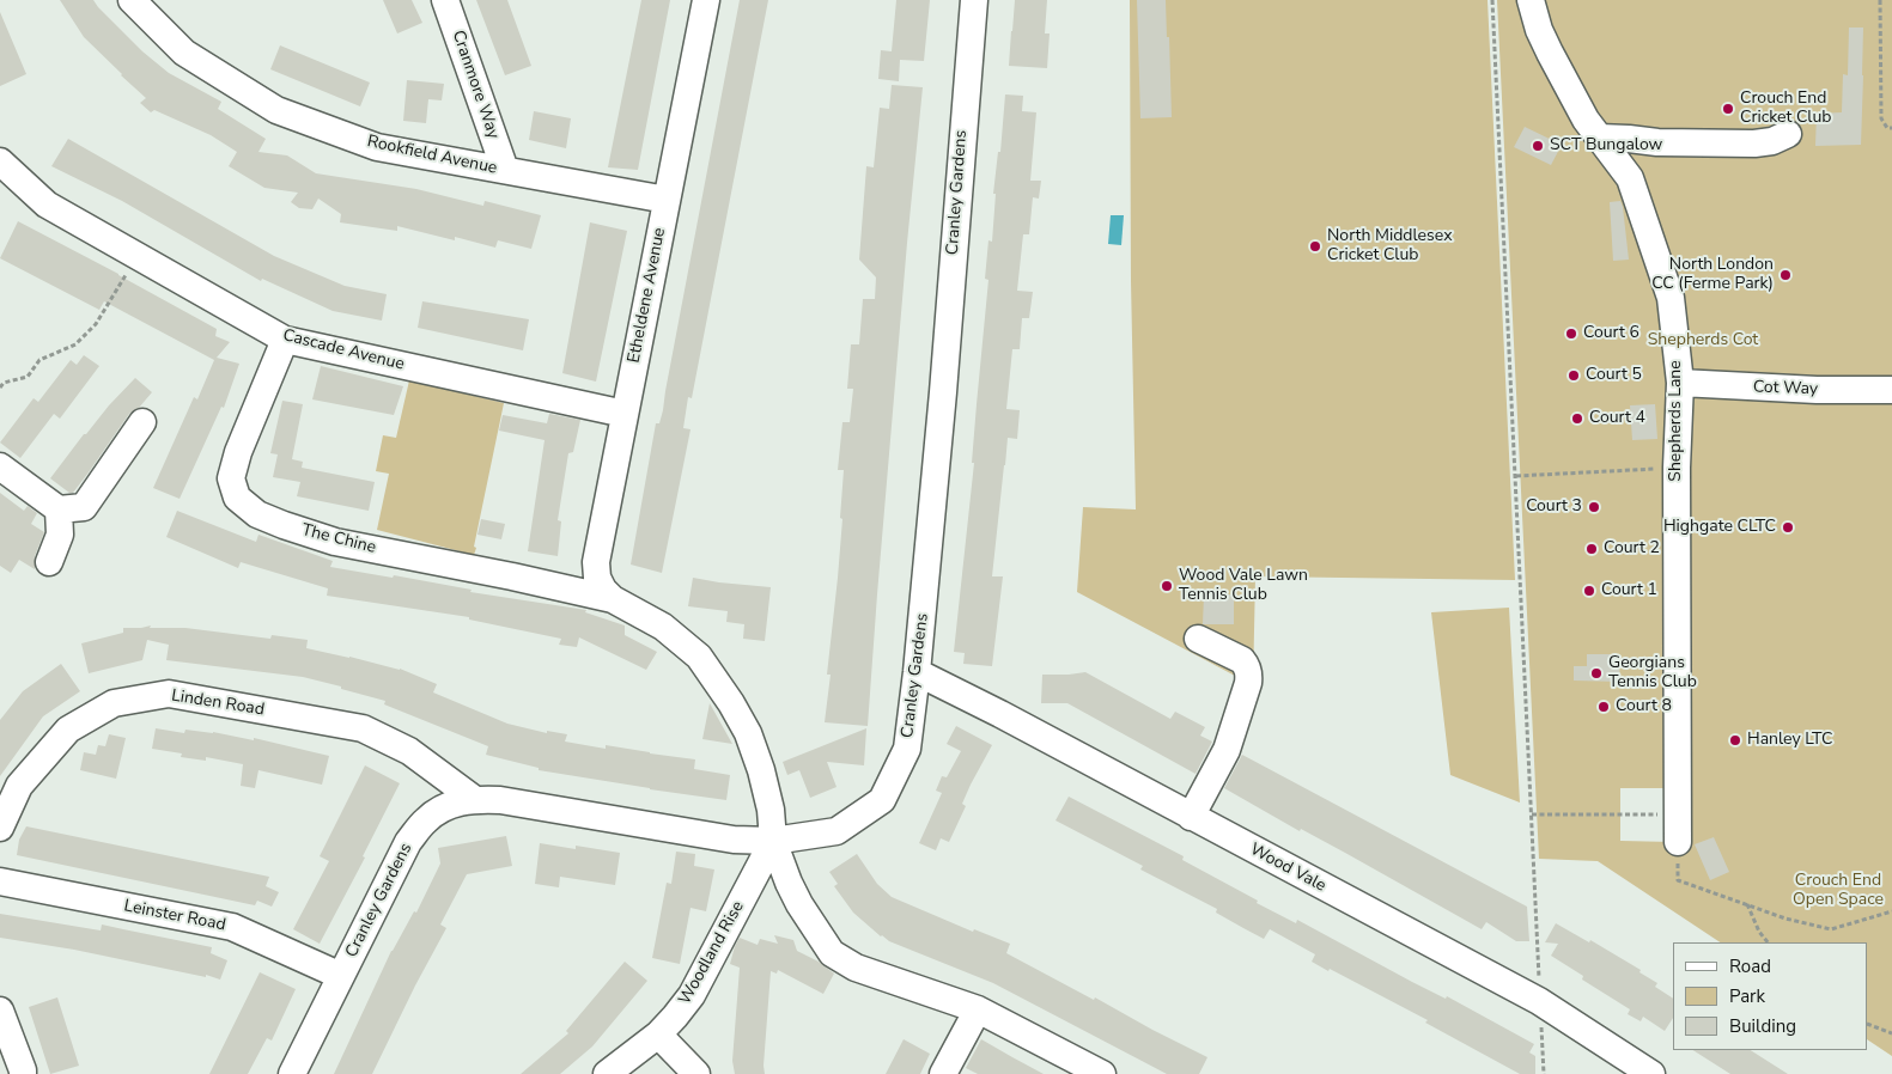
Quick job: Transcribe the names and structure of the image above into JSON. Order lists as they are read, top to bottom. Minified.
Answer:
{"streets":{"street":["Cranmore Way","Rookfield Avenue","Cranley Gardens","Etheldene Avenue","Cascade Avenue","Cot Way","Shepherds Lane","The Chine","Linden Road","Wood Vale","Leinster Road","Woodland Rise"]},"crossings":[["Cranmore Way","Rookfield Avenue"],["Rookfield Avenue","Etheldene Avenue"],["Cranley Gardens","The Chine"],["Cranley Gardens","Linden Road"],["Cranley Gardens","Wood Vale"],["Cranley Gardens","Leinster Road"],["Cranley Gardens","Woodland Rise"],["Etheldene Avenue","Cascade Avenue"],["Etheldene Avenue","The Chine"],["Cascade Avenue","The Chine"],["Cot Way","Shepherds Lane"],["The Chine","Woodland Rise"]],"parks":["Shepherds Cot","Crouch End Open Space"],"places":["Crouch End Cricket Club","SCT Bungalow","North Middlesex Cricket Club","North London CC (Ferme Park)","Court 6","Court 5","Court 4","Court 3","Highgate CLTC","Court 2","Wood Vale Lawn Tennis Club","Court 1","Georgians Tennis Club","Court 8","Hanley LTC"],"legend":["Road","Park","Building"]}
